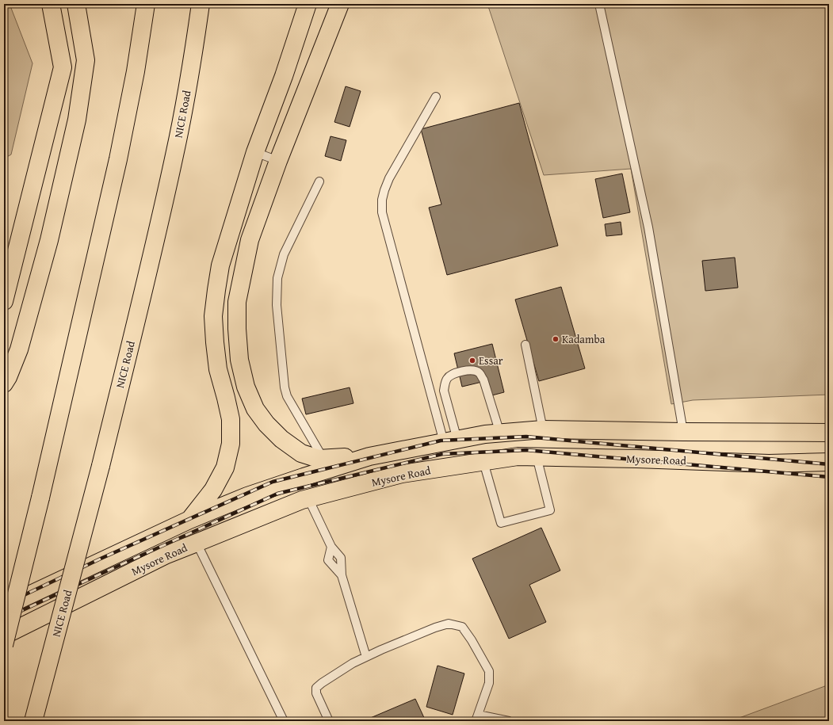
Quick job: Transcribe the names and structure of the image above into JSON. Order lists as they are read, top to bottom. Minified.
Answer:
{"streets":{"highway":["NICE Road","Mysore Road"]},"places":["Kadamba","Essar"]}
